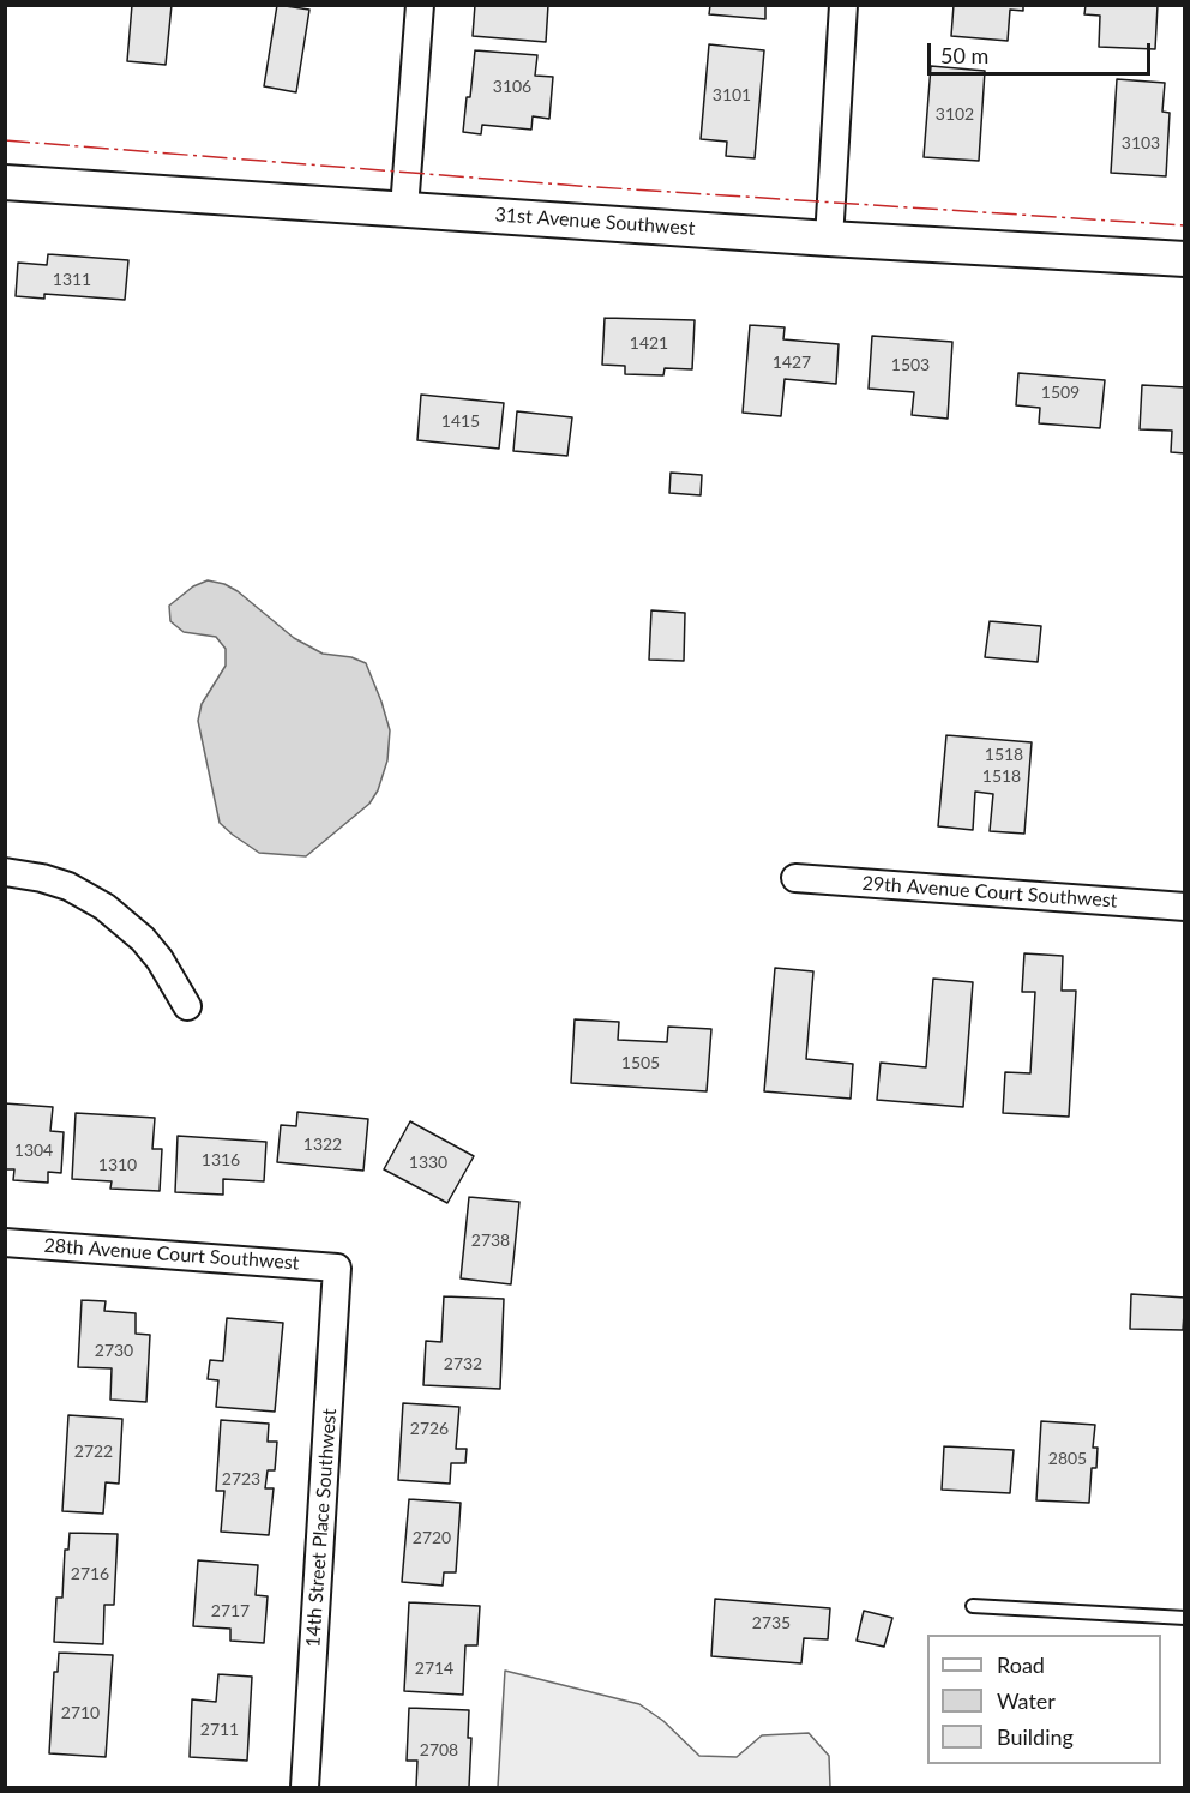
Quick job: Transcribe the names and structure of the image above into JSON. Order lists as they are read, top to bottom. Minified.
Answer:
{"streets":{"street":["31st Avenue Southwest","29th Avenue Court Southwest","28th Avenue Court Southwest","14th Street Place Southwest"]},"crossings":[["28th Avenue Court Southwest","14th Street Place Southwest"]],"house_numbers":["3106","3101","3102","3103","1311","1421","1427","1503","1509","1415","1518","1518","1505","1322","1304","1316","1330","1310","2738","2730","2732","2726","2722","2805","2723","2720","2716","2717","2735","2714","2710","2711","2708"],"legend":["Road","Water","Building"],"scale_bar":"50 m"}
